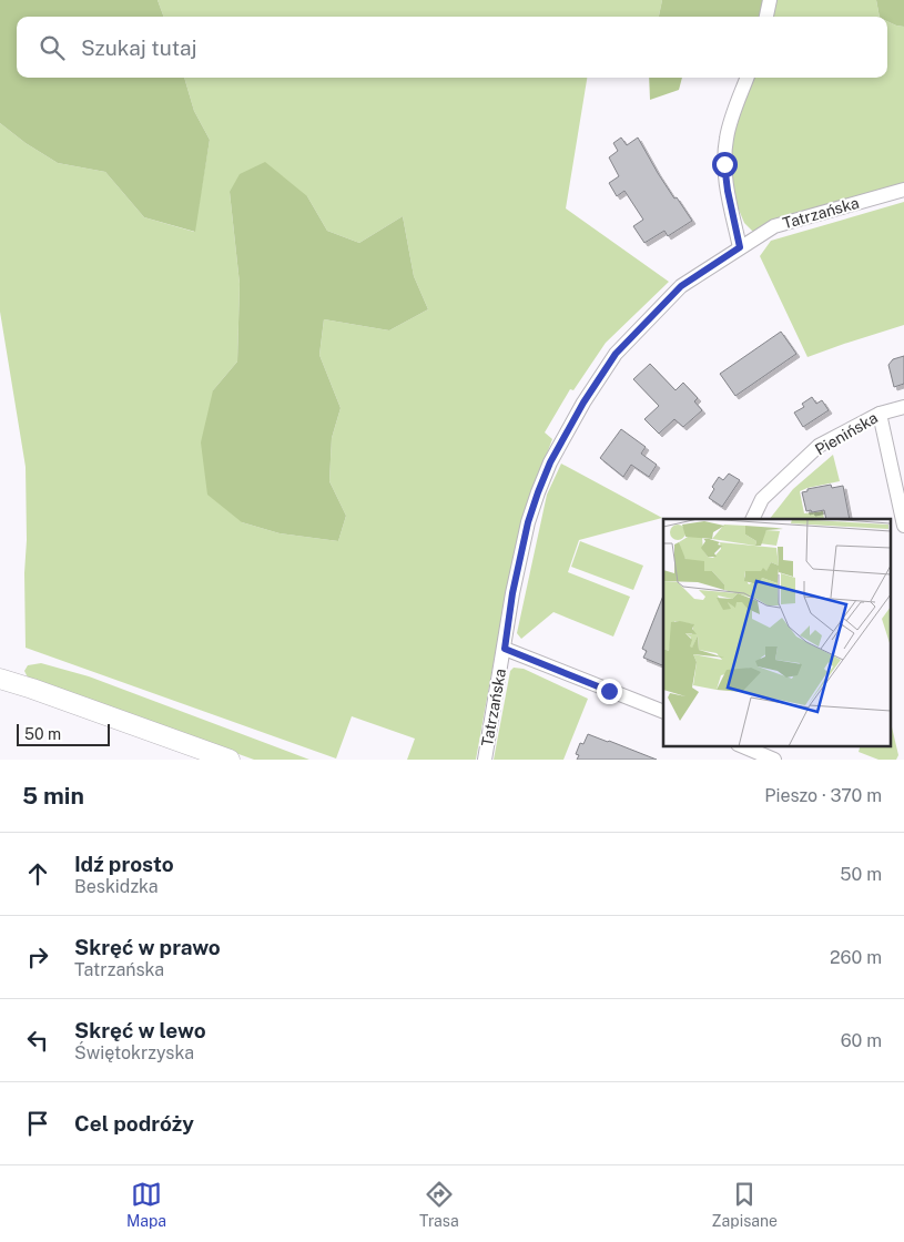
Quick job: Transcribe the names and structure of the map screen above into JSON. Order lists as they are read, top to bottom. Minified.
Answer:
{"streets":{"street":["Tatrzańska","Pienińska"]},"scale_bar":"50 m","page":{"search":"Szukaj tutaj","scale":"50 m","heading":["5 min","Pieszo · 370 m"],"list":[["Idź prosto","Beskidzka","50 m"],["Skręć w prawo","Tatrzańska","260 m"],["Skręć w lewo","Świętokrzyska","60 m"],"Cel podróży"],"nav":["Mapa","Trasa","Zapisane"]}}
